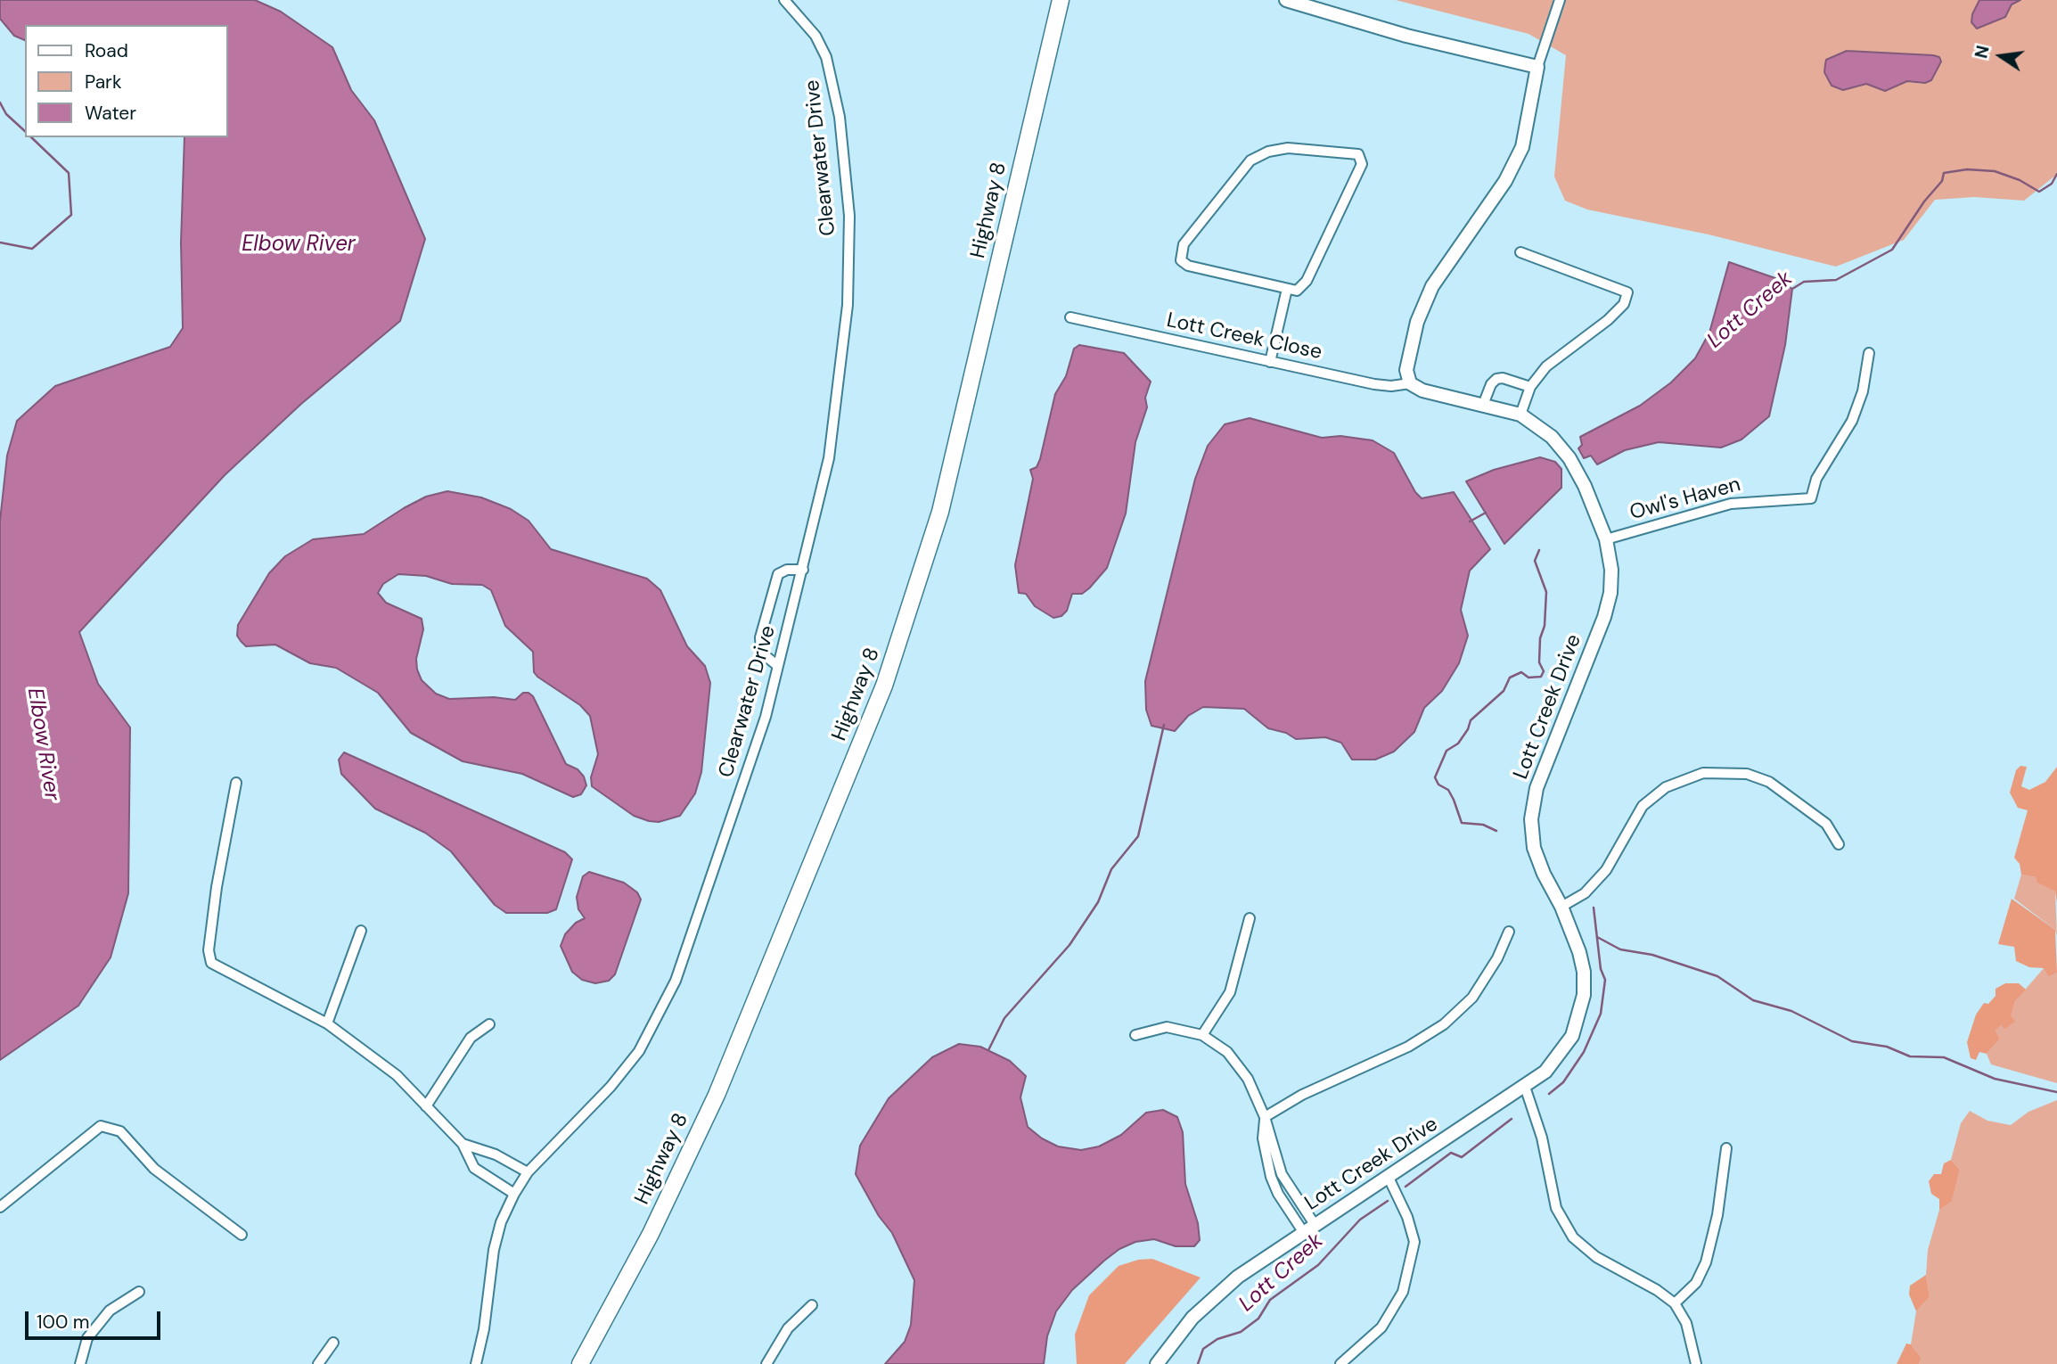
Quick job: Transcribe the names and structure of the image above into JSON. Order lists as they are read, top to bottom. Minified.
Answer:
{"streets":{"main road":["Highway 8"],"street":["Clearwater Drive","Lott Creek Close","Owl's Haven","Lott Creek Drive"]},"crossings":[["Lott Creek Close","Lott Creek Drive"],["Owl's Haven","Lott Creek Drive"]],"water":["Elbow River","Lott Creek"],"legend":["Road","Park","Water"],"scale_bar":"100 m","north":"left"}
